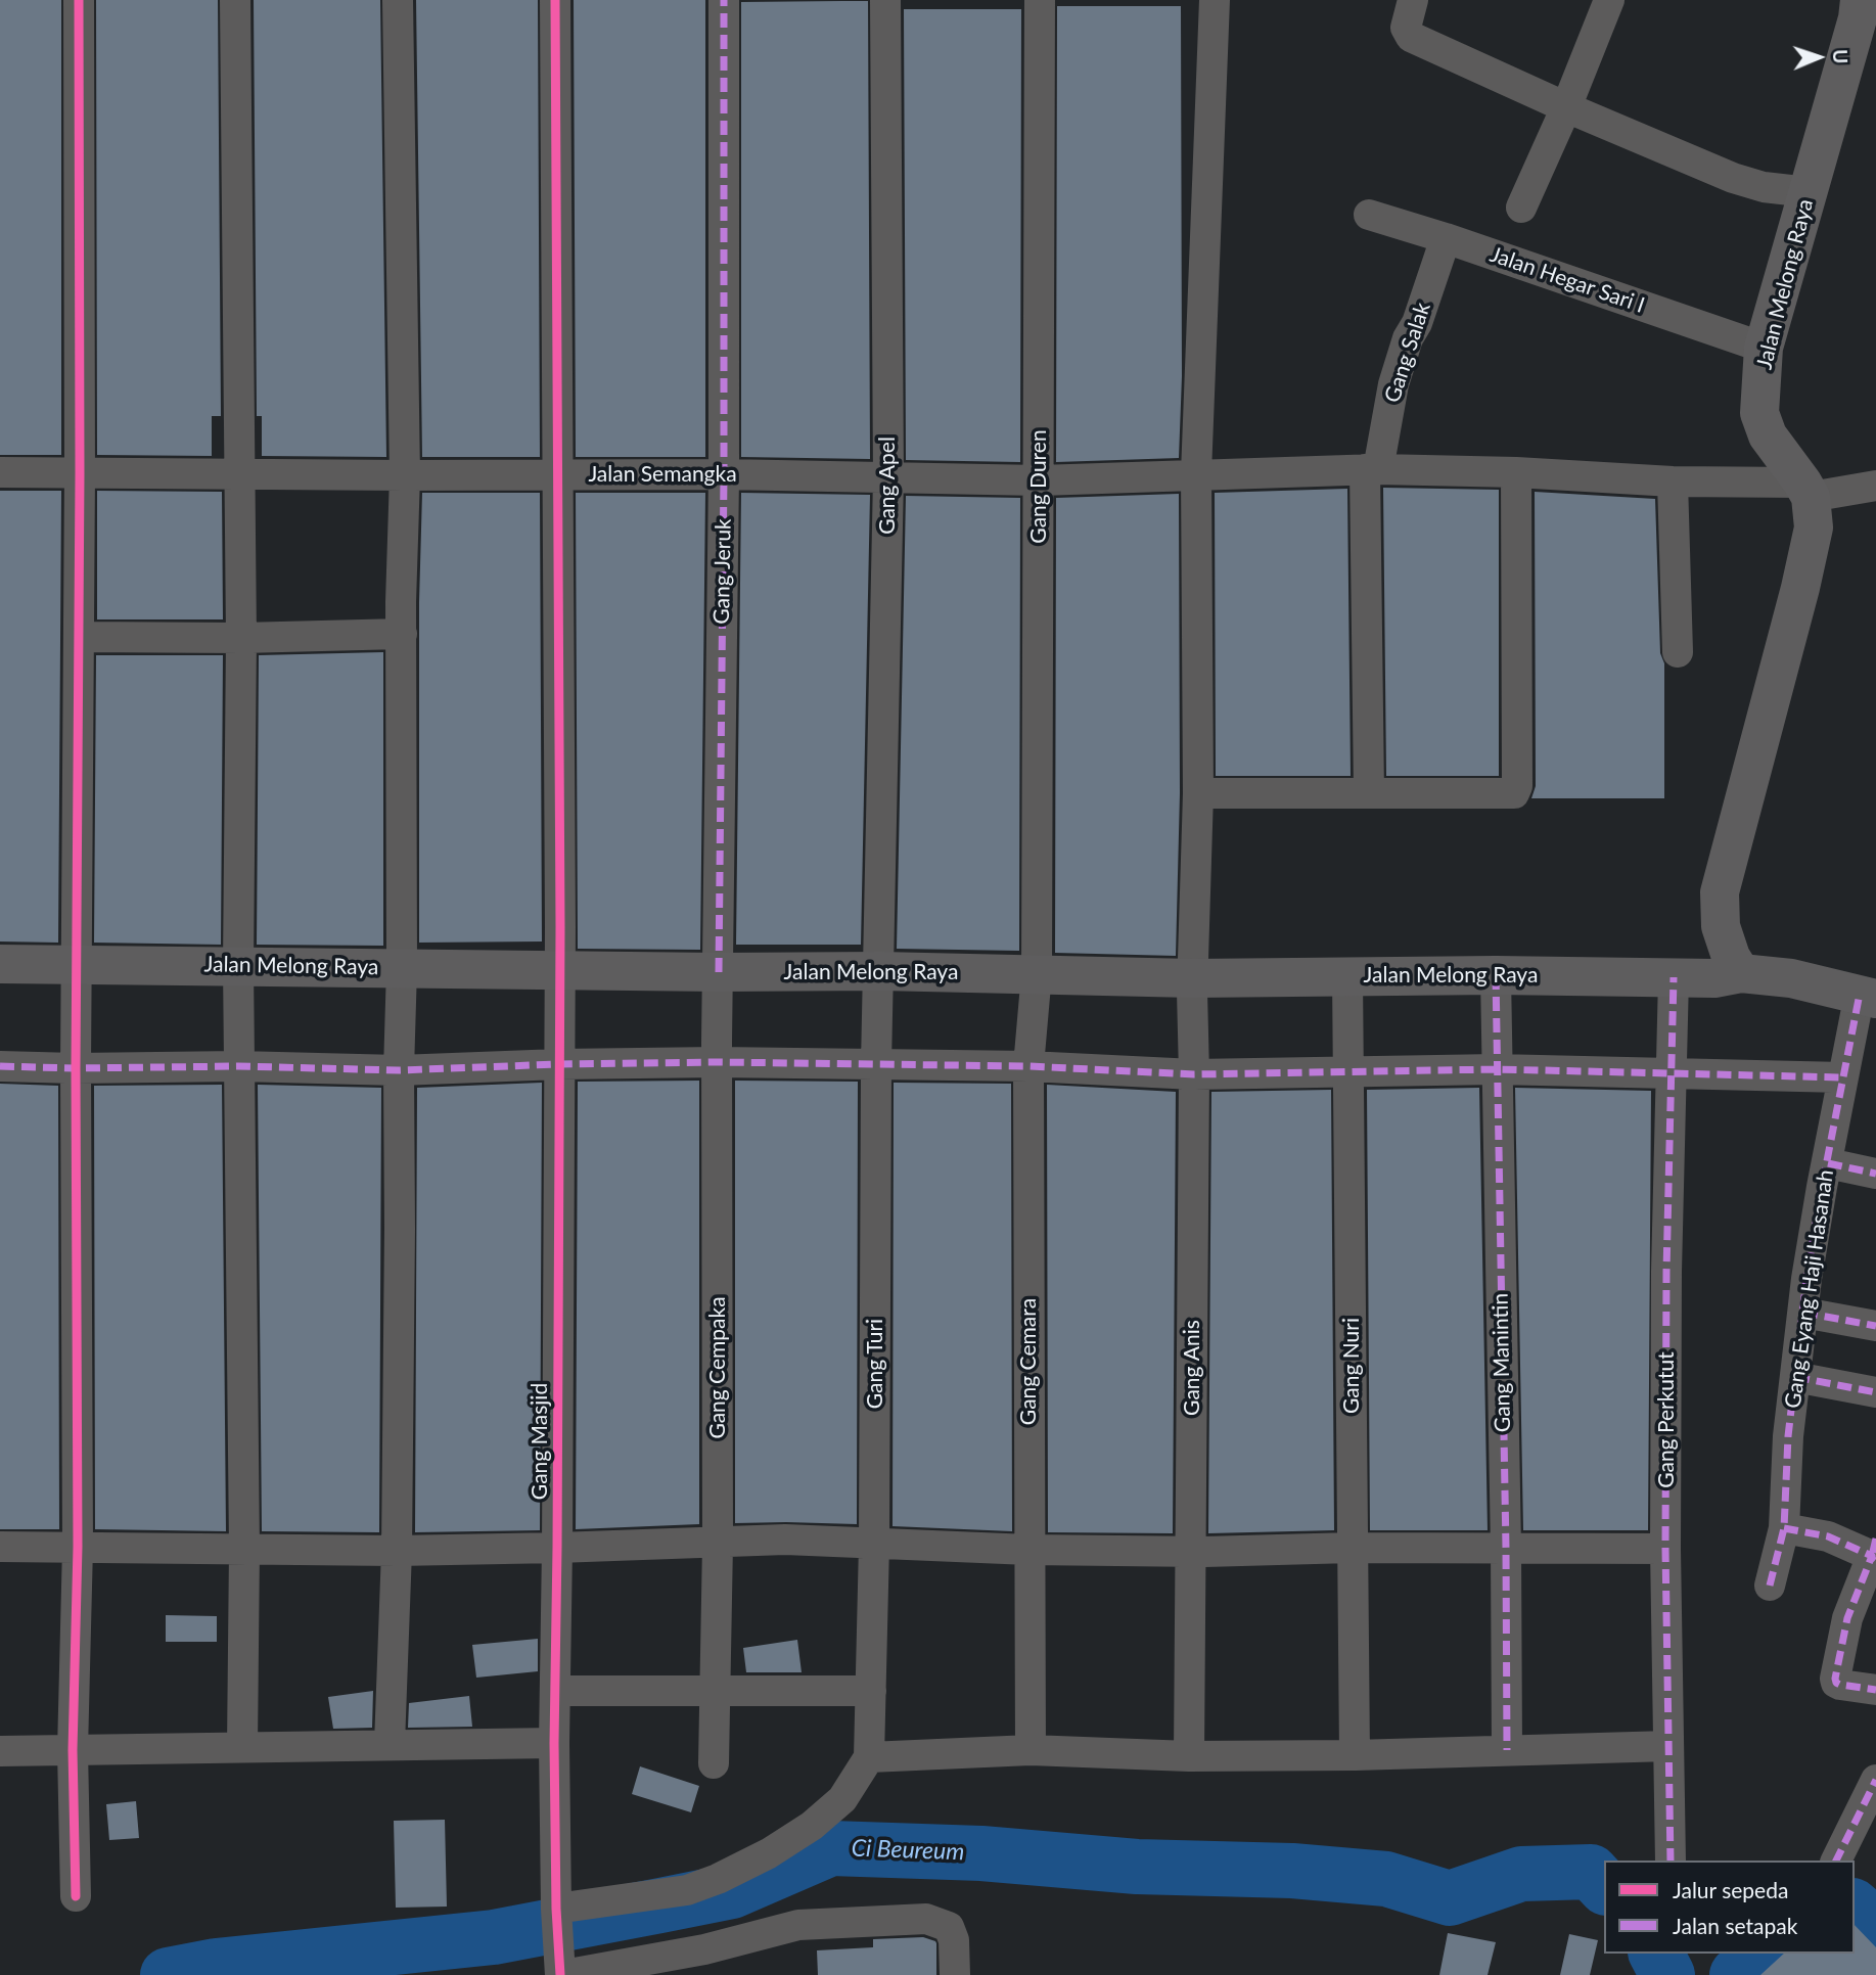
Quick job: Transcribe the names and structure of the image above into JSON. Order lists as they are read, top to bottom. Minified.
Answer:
{"streets":{"main road":["Jalan Melong Raya"],"street":["Jalan Hegar Sari I","Gang Salak","Jalan Semangka","Gang Apel","Gang Duren","Gang Jeruk","Gang Eyang Haji Hasanah","Gang Cemara","Gang Manintin","Gang Turi","Gang Nuri","Gang Cempaka","Gang Anis","Gang Perkutut","Gang Masjid"]},"crossings":[["Jalan Hegar Sari I","Jalan Melong Raya"],["Jalan Hegar Sari I","Gang Salak"],["Jalan Melong Raya","Jalan Semangka"],["Jalan Melong Raya","Gang Apel"],["Jalan Melong Raya","Gang Duren"],["Jalan Melong Raya","Gang Jeruk"],["Jalan Melong Raya","Gang Eyang Haji Hasanah"],["Jalan Melong Raya","Gang Cemara"],["Jalan Melong Raya","Gang Manintin"],["Jalan Melong Raya","Gang Turi"],["Jalan Melong Raya","Gang Nuri"],["Jalan Melong Raya","Gang Cempaka"],["Jalan Melong Raya","Gang Anis"],["Jalan Melong Raya","Gang Perkutut"],["Jalan Melong Raya","Gang Masjid"],["Gang Salak","Jalan Semangka"],["Jalan Semangka","Gang Apel"],["Jalan Semangka","Gang Duren"],["Jalan Semangka","Gang Jeruk"],["Jalan Semangka","Gang Anis"],["Jalan Semangka","Gang Masjid"],["Gang Apel","Gang Turi"],["Gang Duren","Gang Cemara"],["Gang Jeruk","Gang Cempaka"]],"water":["Ci Beureum"],"legend":["Jalur sepeda","Jalan setapak"],"north":"right"}
